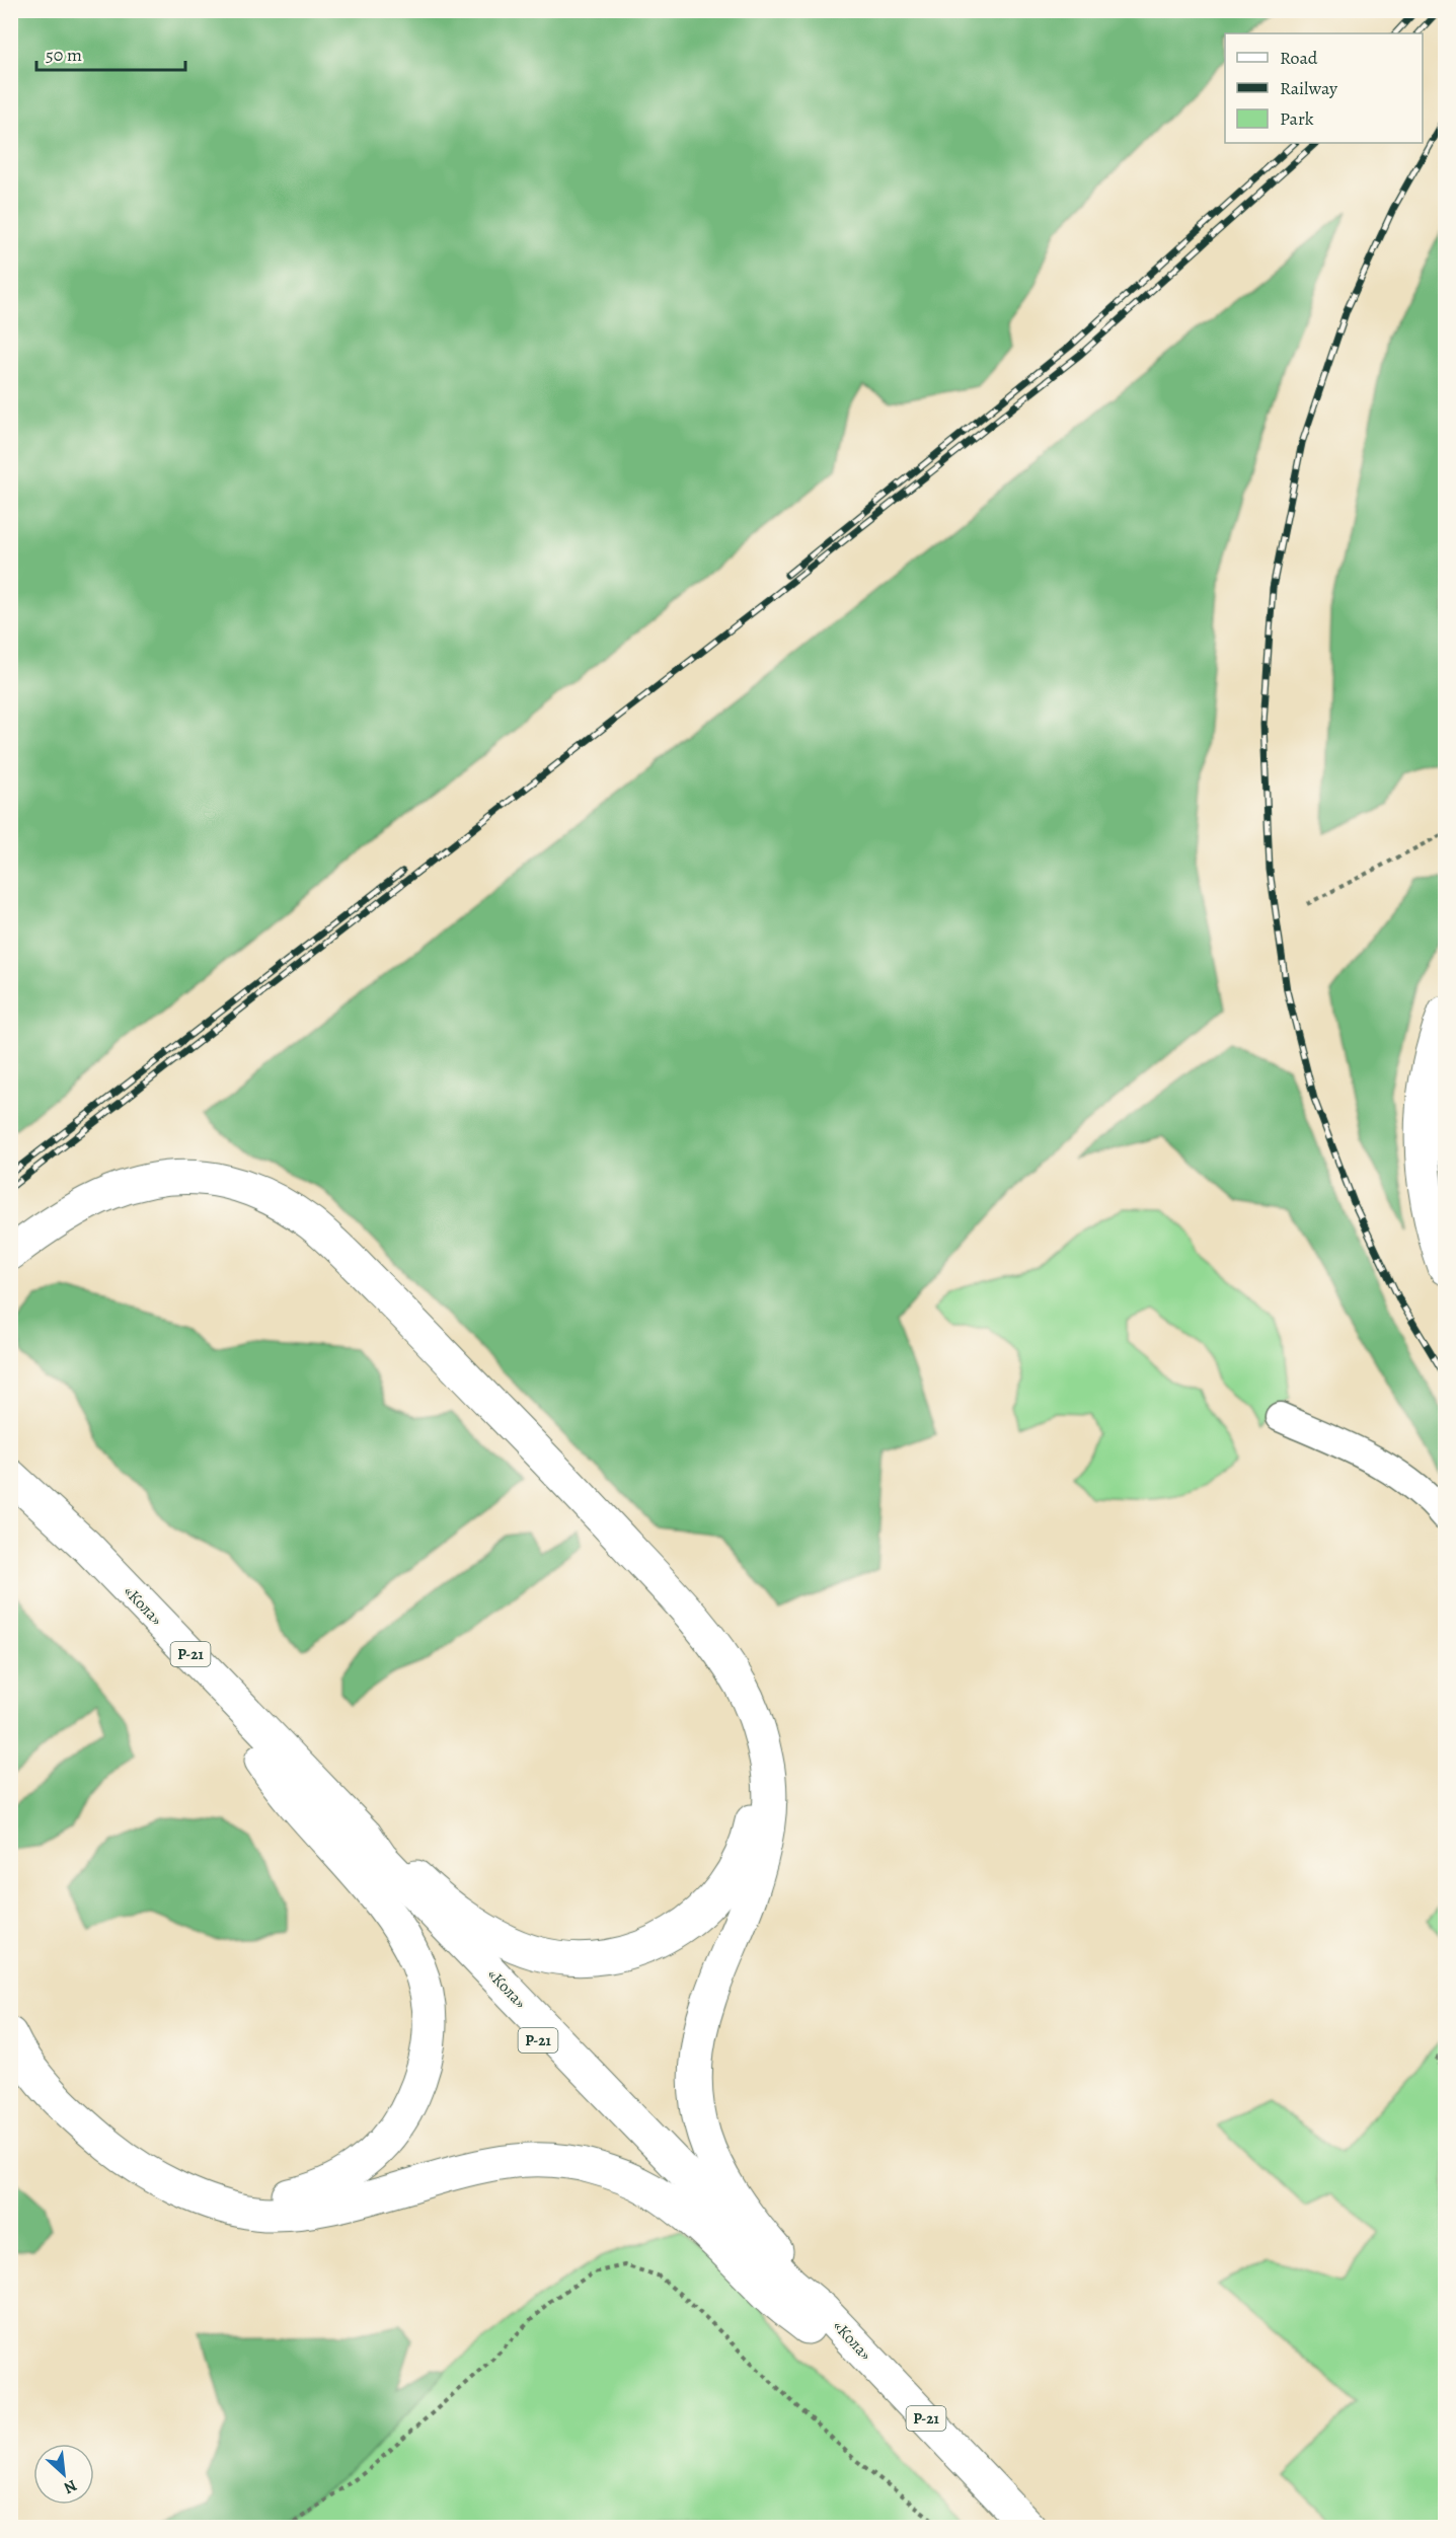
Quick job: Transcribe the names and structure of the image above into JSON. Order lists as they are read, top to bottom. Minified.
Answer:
{"streets":{"main road":["«Кола»","Р-21"]},"legend":["Road","Railway","Park"],"scale_bar":"50 m","north":"bottom right"}
